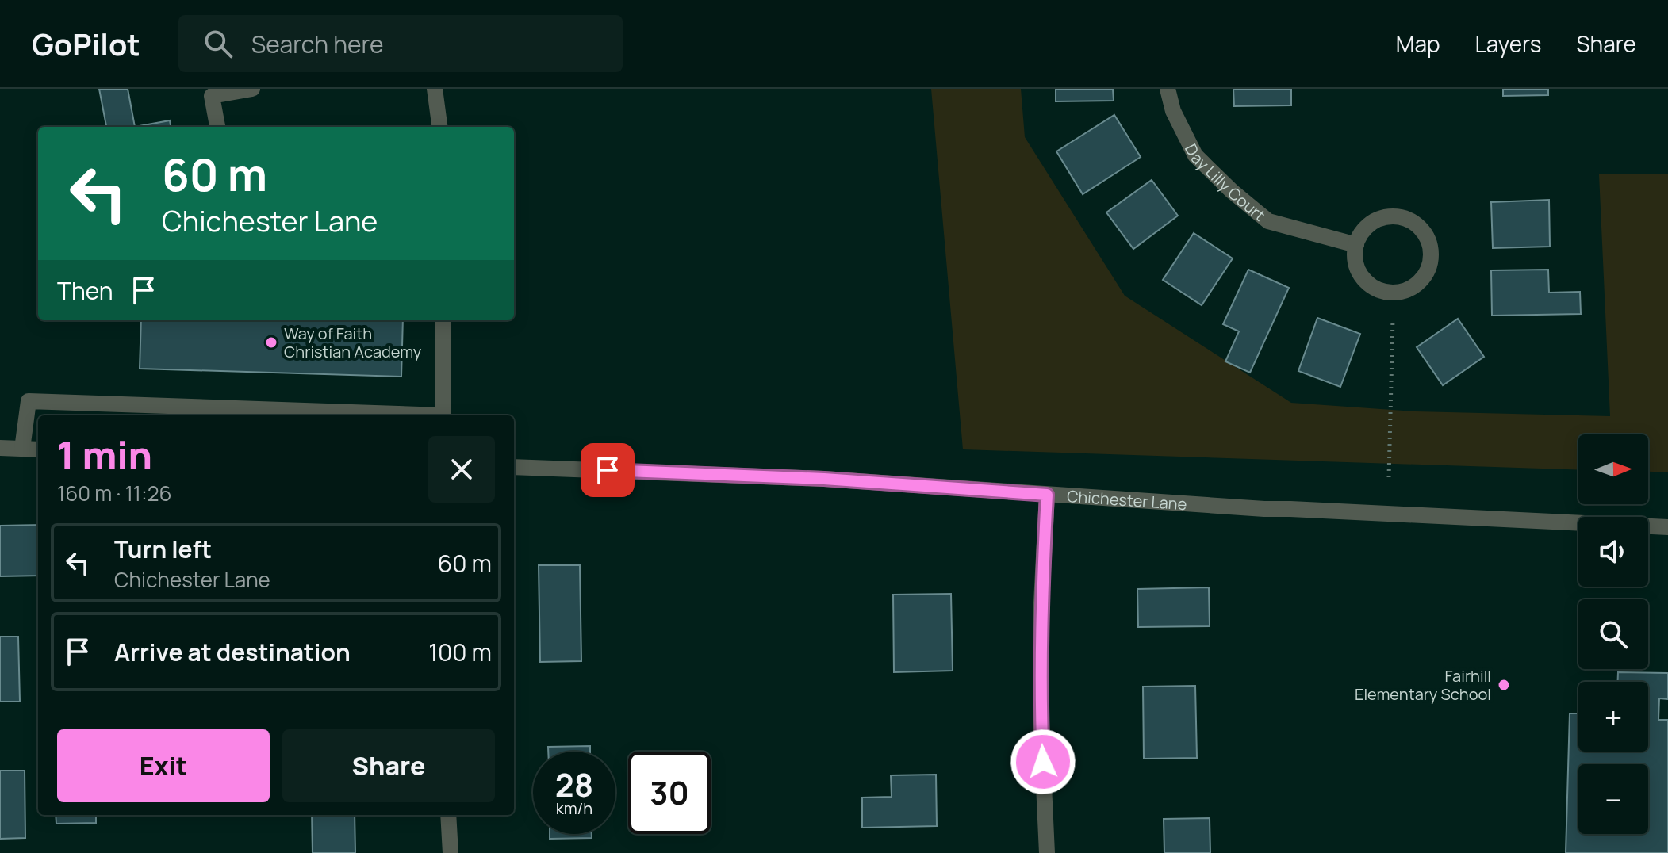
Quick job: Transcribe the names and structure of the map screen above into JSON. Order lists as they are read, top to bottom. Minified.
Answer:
{"streets":{"street":["Day Lilly Court","Chichester Lane"]},"places":["Way of Faith Christian Academy","Fairhill Elementary School"],"north":"right","page":{"header":"GoPilot","search":"Search here","nav":["Map","Layers","Share"],"turn":["60 m","Chichester Lane"],"then":"Then","heading":["1 min","160 m · 11:26"],"map_buttons":["+","−"],"list":[{"name":"Turn left","note":"Chichester Lane","value":"60 m"},{"name":"Arrive at destination","value":"100 m"}],"buttons":["Exit","Share"],"speed":"28 km/h","limit":"30"}}
